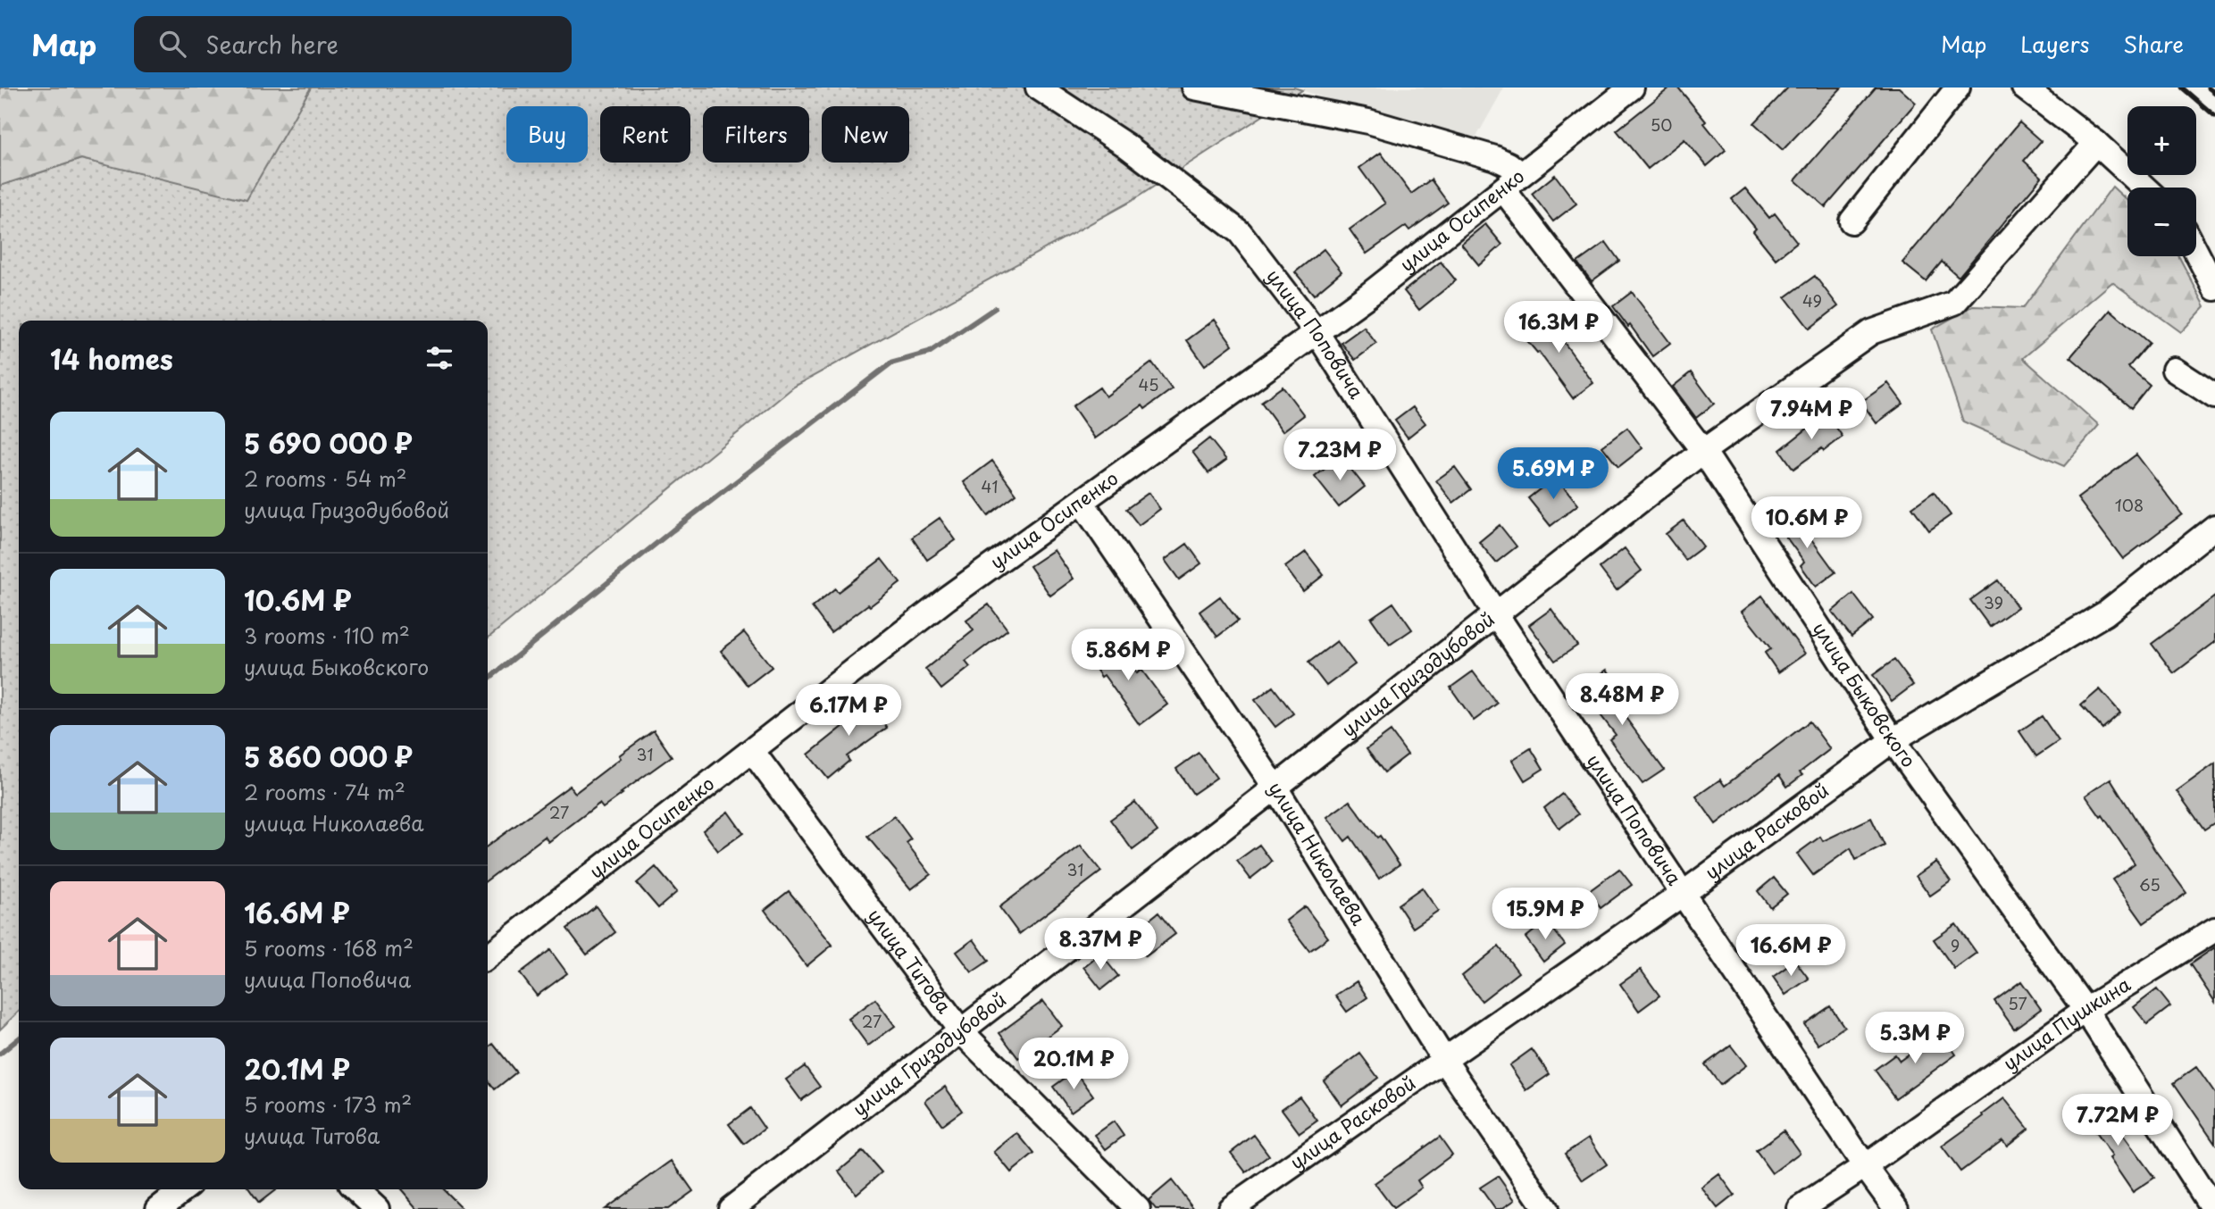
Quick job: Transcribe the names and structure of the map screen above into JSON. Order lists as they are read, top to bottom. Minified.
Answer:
{"streets":{"street":["улица Осипенко","улица Поповича","улица Гризодубовой","улица Быковского","улица Расковой","улица Николаева","улица Титова","улица Пушкина"]},"crossings":[["улица Осипенко","улица Поповича"],["улица Осипенко","улица Быковского"],["улица Осипенко","улица Николаева"],["улица Осипенко","улица Титова"],["улица Поповича","улица Гризодубовой"],["улица Поповича","улица Расковой"],["улица Поповича","улица Пушкина"],["улица Гризодубовой","улица Быковского"],["улица Гризодубовой","улица Николаева"],["улица Гризодубовой","улица Титова"],["улица Быковского","улица Расковой"],["улица Быковского","улица Пушкина"],["улица Расковой","улица Николаева"]],"house_numbers":["50","49","45","41","108","39","31","27","31","65","9","57","27"],"page":{"header":"Map","search":"Search here","nav":["Map","Layers","Share"],"map_buttons":["+","−"],"chip":["Buy","Rent","Filters","New"],"price":["16.3M ₽","7.94M ₽","7.23M ₽","5.69M ₽","10.6M ₽","5.86M ₽","8.48M ₽","6.17M ₽","15.9M ₽","8.37M ₽","16.6M ₽","5.3M ₽","20.1M ₽","7.72M ₽"],"heading":"14 homes","list":[{"name":"5 690 000 ₽","note":"2 rooms · 54 m² · улица Гризодубовой"},{"name":"10.6M ₽","note":"3 rooms · 110 m² · улица Быковского"},{"name":"5 860 000 ₽","note":"2 rooms · 74 m² · улица Николаева"},{"name":"16.6M ₽","note":"5 rooms · 168 m² · улица Поповича"},{"name":"20.1M ₽","note":"5 rooms · 173 m² · улица Титова"}]}}
